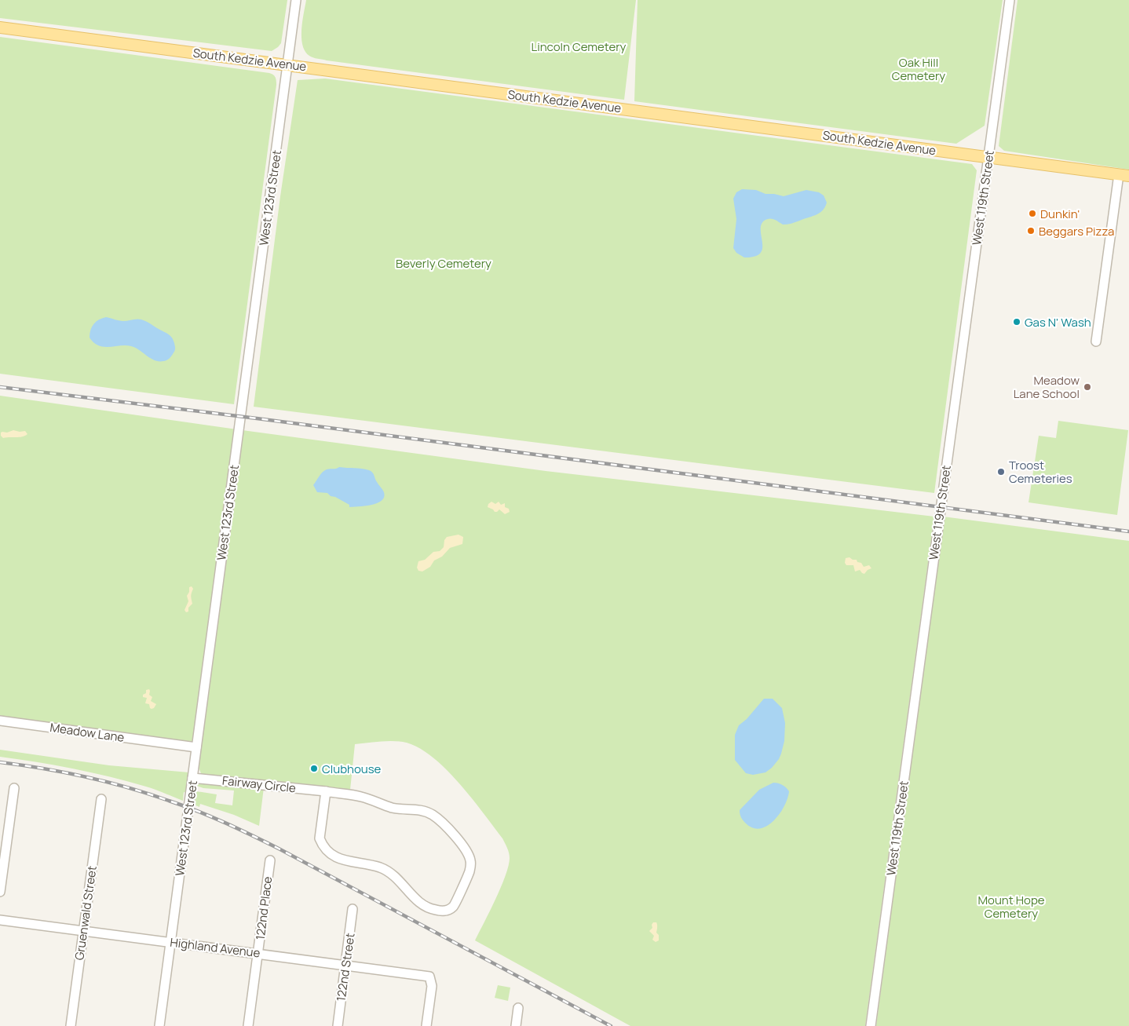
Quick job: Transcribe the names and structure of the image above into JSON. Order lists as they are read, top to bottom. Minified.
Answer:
{"streets":{"main road":["South Kedzie Avenue"],"street":["West 123rd Street","West 119th Street","Meadow Lane","Fairway Circle","122nd Place","Gruenwald Street","Highland Avenue","122nd Street"]},"crossings":[["South Kedzie Avenue","West 123rd Street"],["South Kedzie Avenue","West 119th Street"],["West 123rd Street","Meadow Lane"],["West 123rd Street","Fairway Circle"],["West 123rd Street","Highland Avenue"],["122nd Place","Highland Avenue"],["Gruenwald Street","Highland Avenue"],["Highland Avenue","122nd Street"]],"parks":["Lincoln Cemetery","Oak Hill Cemetery","Beverly Cemetery","Mount Hope Cemetery"],"places":["Dunkin'","Beggars Pizza","Gas N' Wash","Meadow Lane School","Troost Cemeteries","Clubhouse"]}
